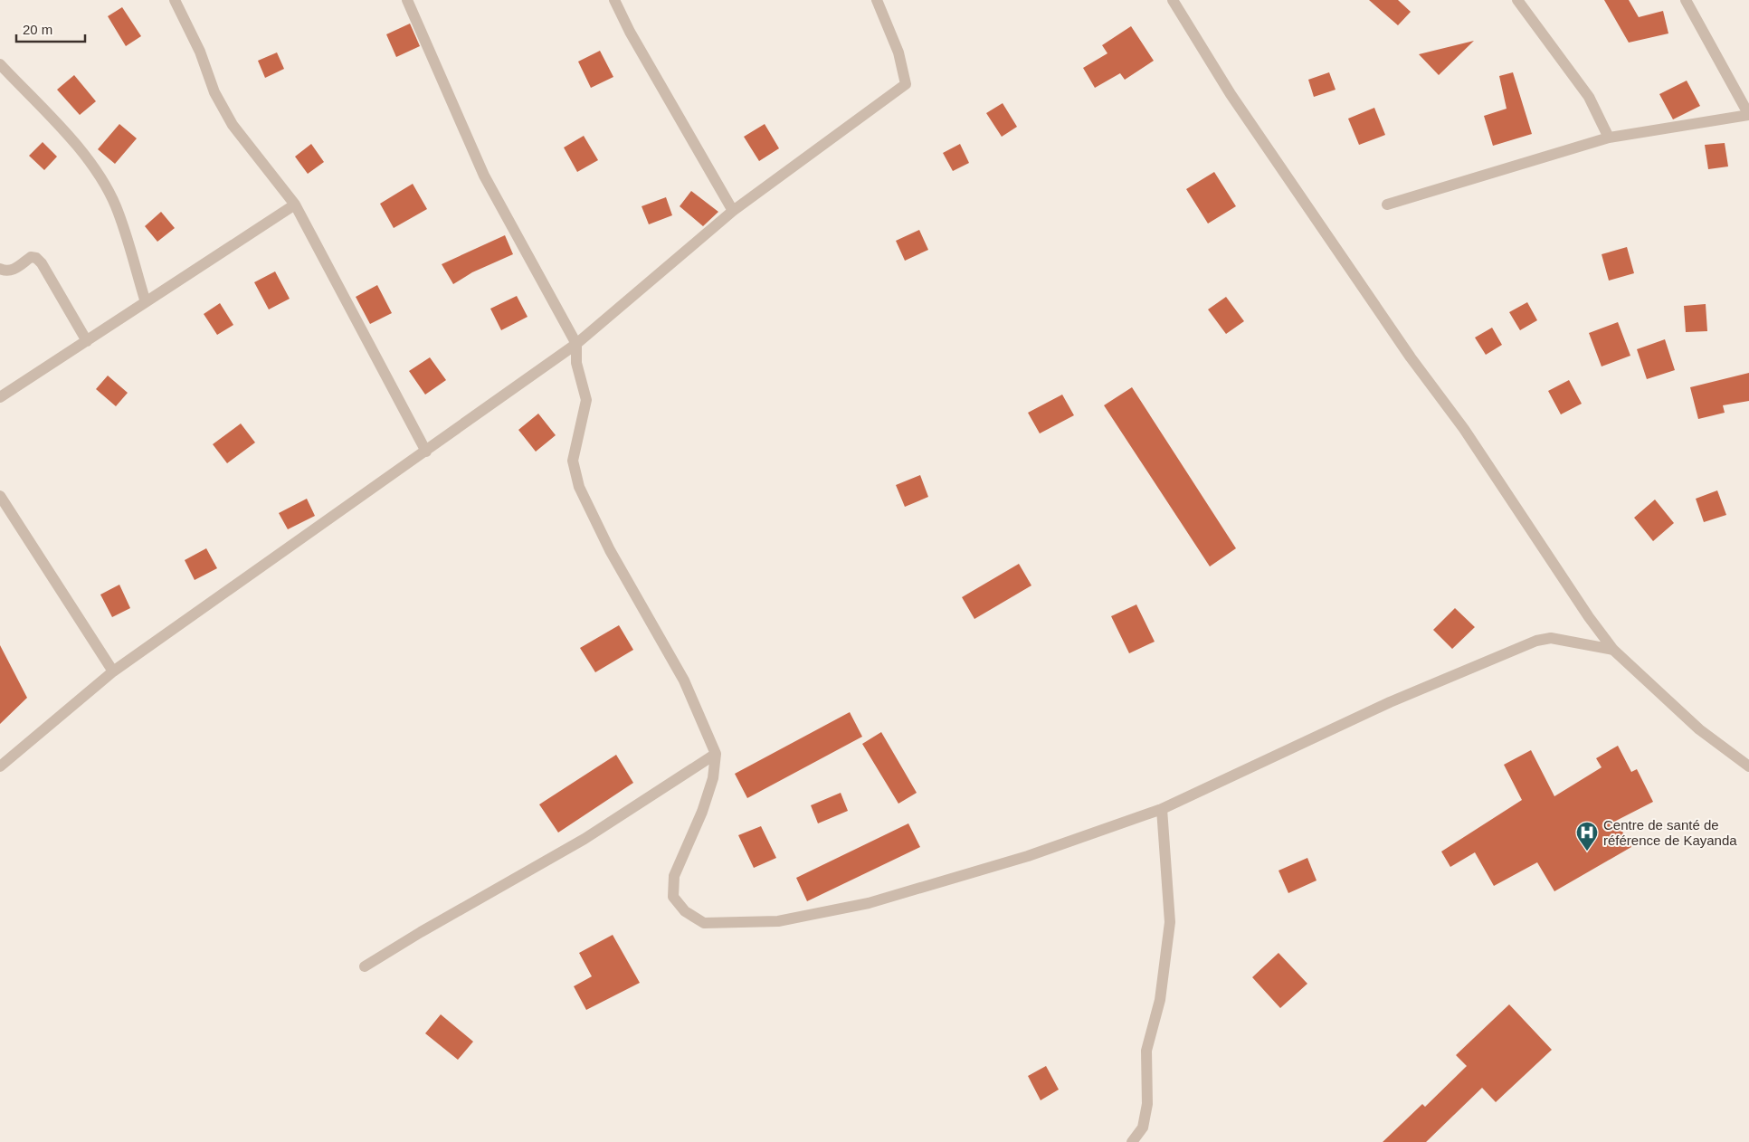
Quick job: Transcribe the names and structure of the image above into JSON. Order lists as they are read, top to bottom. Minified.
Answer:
{"places":{"hospital":["Centre de santé de référence de Kayanda"]},"scale_bar":"20 m"}
